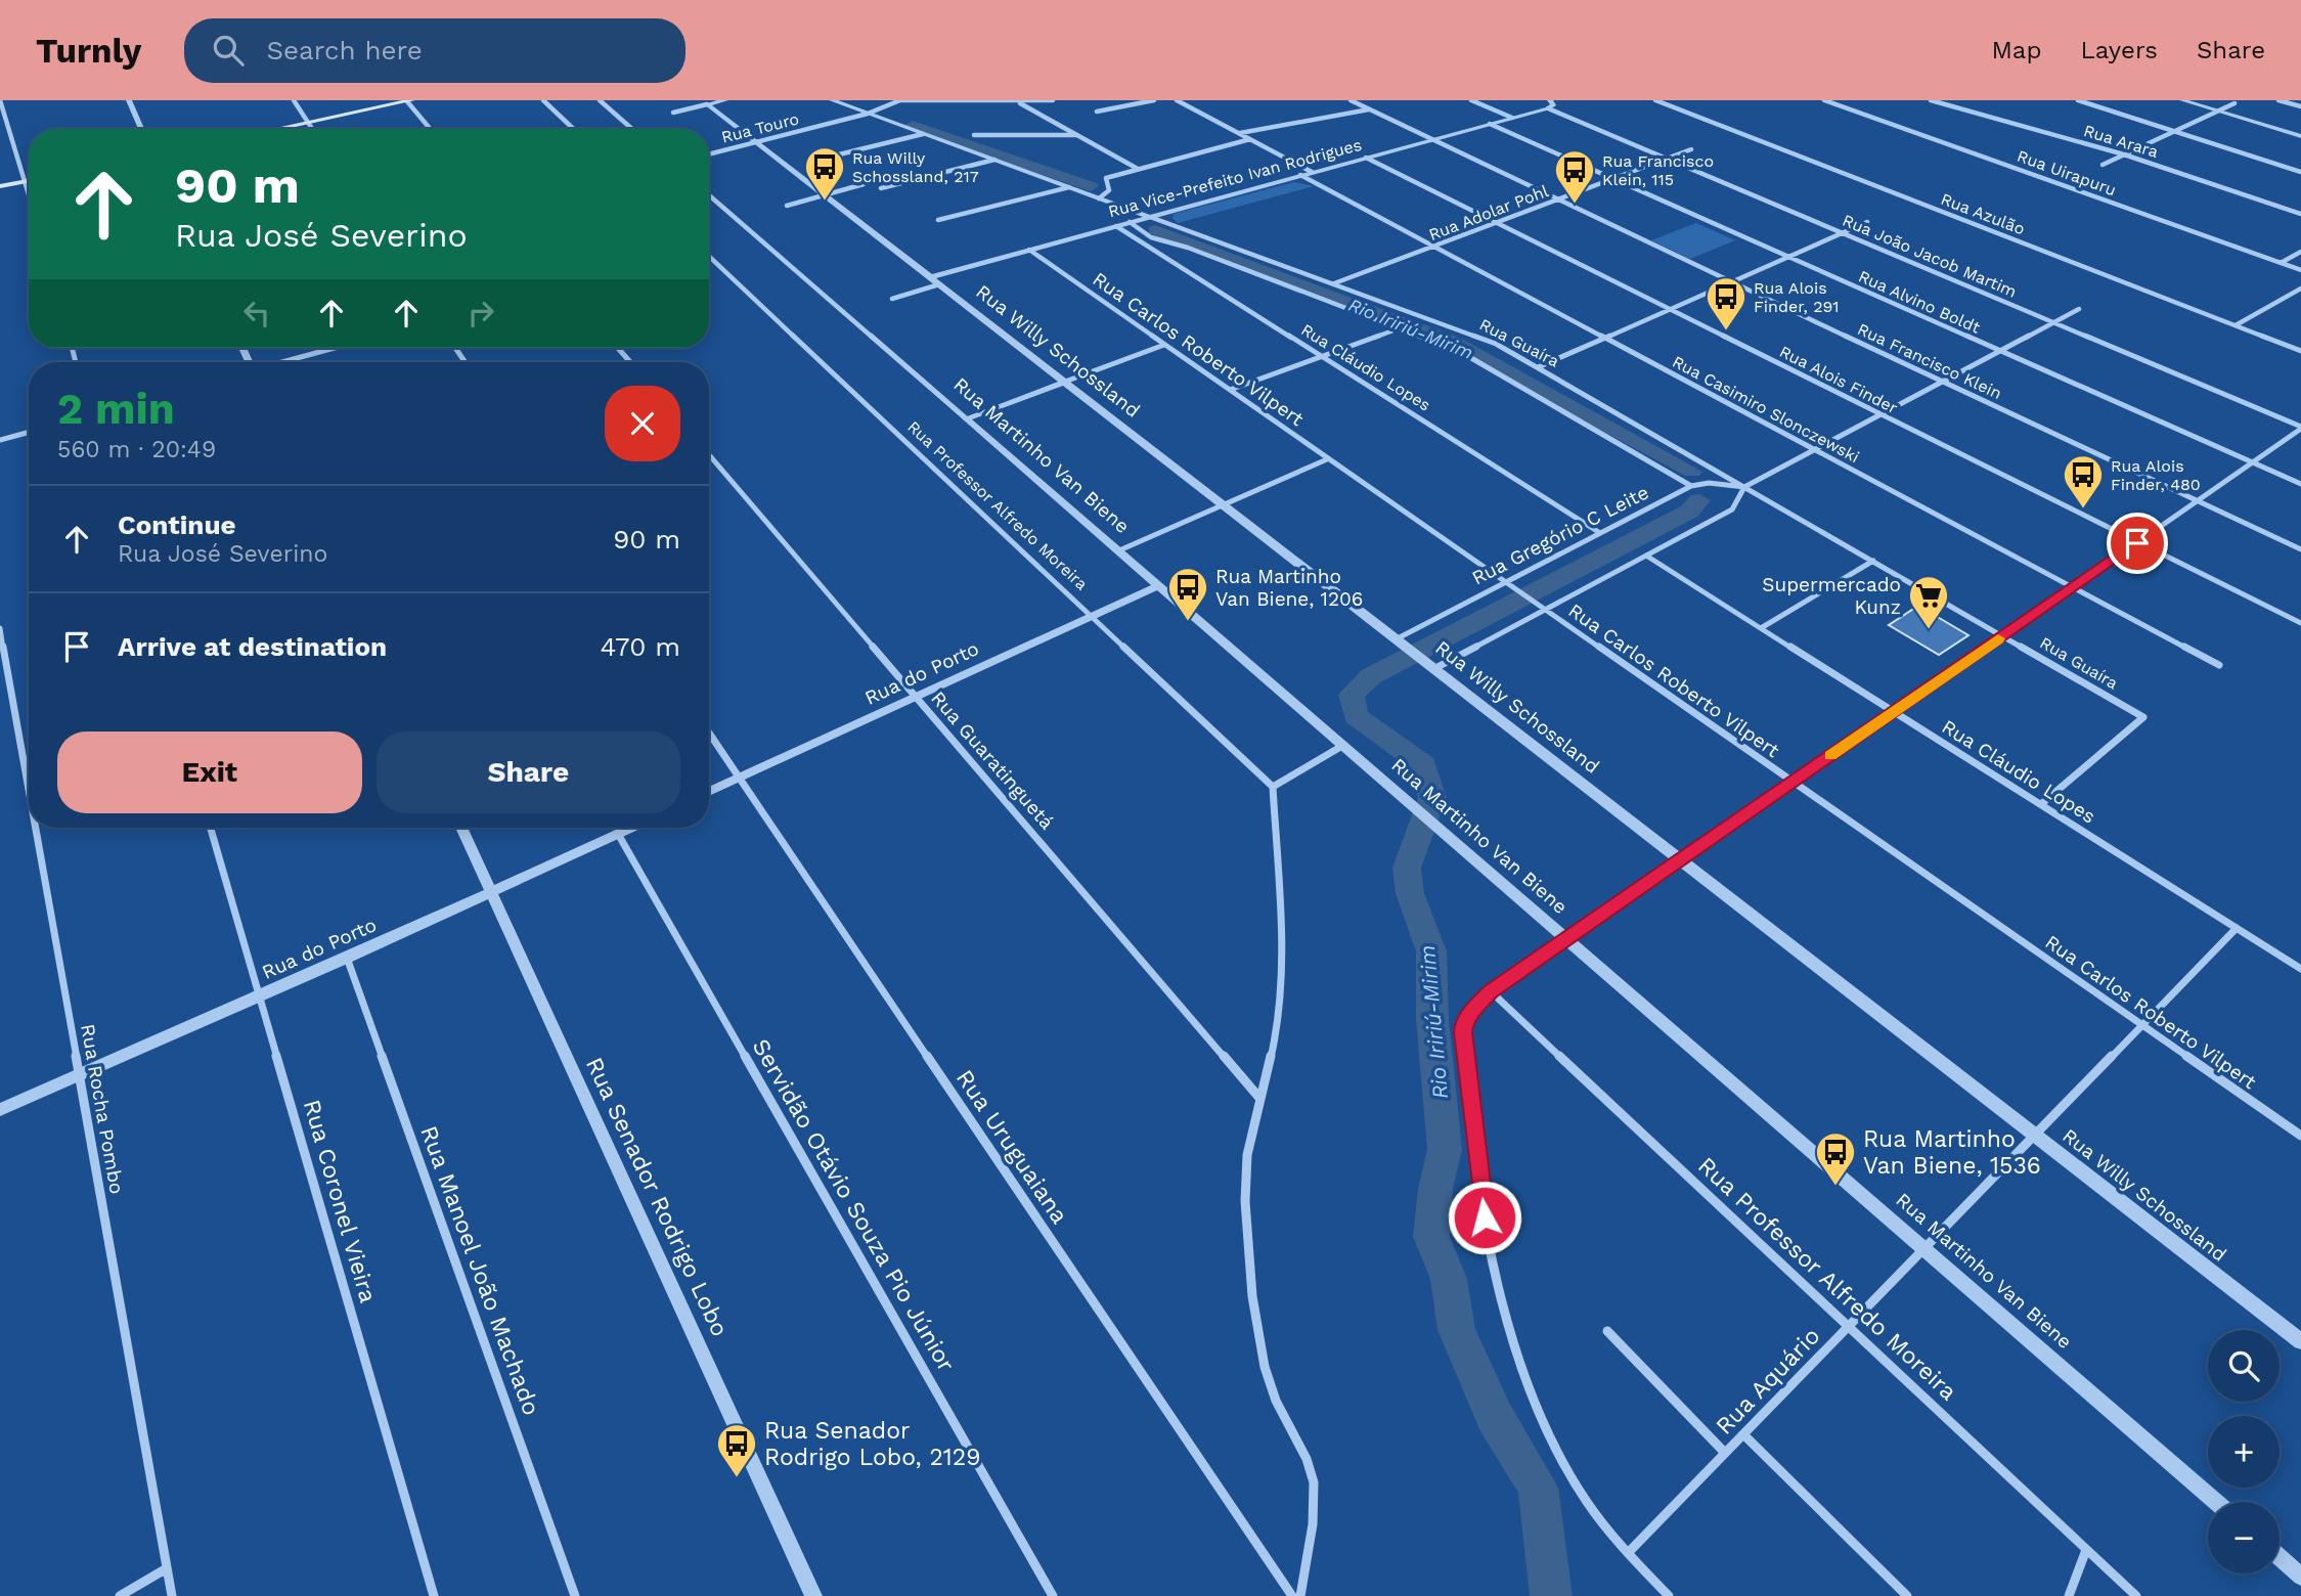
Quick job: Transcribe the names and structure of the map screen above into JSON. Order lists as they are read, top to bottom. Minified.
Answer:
{"streets":{"street":["Rua Touro","Rua Arara","Rua Uirapuru","Rua Vice-Prefeito Ivan Rodrigues","Rua Adolar Pohl","Rua Azulão","Rua João Jacob Martim","Rua Alvino Boldt","Rua Guaíra","Rua Carlos Roberto Vilpert","Rua Willy Schossland","Rua Francisco Klein","Rua Cláudio Lopes","Rua Alois Finder","Rua Casimiro Slonczewski","Rua Martinho Van Biene","Rua Professor Alfredo Moreira","Rua Gregório C Leite","Rua do Porto","Rua Guaratinguetá","Rua Rocha Pombo","Rua Uruguaiana","Rua Senador Rodrigo Lobo","Rua Coronel Vieira","Servidão Otávio Souza Pio Júnior","Rua Manoel João Machado","Rua Aquário"]},"crossings":[["Rua Touro","Rua Guaíra"],["Rua Touro","Rua Willy Schossland"],["Rua Vice-Prefeito Ivan Rodrigues","Rua João Jacob Martim"],["Rua Vice-Prefeito Ivan Rodrigues","Rua Alvino Boldt"],["Rua Vice-Prefeito Ivan Rodrigues","Rua Guaíra"],["Rua Vice-Prefeito Ivan Rodrigues","Rua Carlos Roberto Vilpert"],["Rua Vice-Prefeito Ivan Rodrigues","Rua Willy Schossland"],["Rua Vice-Prefeito Ivan Rodrigues","Rua Francisco Klein"],["Rua Vice-Prefeito Ivan Rodrigues","Rua Cláudio Lopes"],["Rua Vice-Prefeito Ivan Rodrigues","Rua Alois Finder"],["Rua Vice-Prefeito Ivan Rodrigues","Rua Casimiro Slonczewski"],["Rua Adolar Pohl","Rua João Jacob Martim"],["Rua Adolar Pohl","Rua Alvino Boldt"],["Rua Adolar Pohl","Rua Guaíra"],["Rua Adolar Pohl","Rua Francisco Klein"],["Rua Adolar Pohl","Rua Alois Finder"],["Rua Adolar Pohl","Rua Casimiro Slonczewski"],["Rua Guaíra","Rua Cláudio Lopes"],["Rua Guaíra","Rua Gregório C Leite"],["Rua Carlos Roberto Vilpert","Rua Gregório C Leite"],["Rua Carlos Roberto Vilpert","Rua Aquário"],["Rua Willy Schossland","Rua Gregório C Leite"],["Rua Willy Schossland","Rua Aquário"],["Rua Cláudio Lopes","Rua Gregório C Leite"],["Rua Cláudio Lopes","Rua Aquário"],["Rua Martinho Van Biene","Rua do Porto"],["Rua Martinho Van Biene","Rua Aquário"],["Rua Professor Alfredo Moreira","Rua do Porto"],["Rua Professor Alfredo Moreira","Rua Aquário"],["Rua do Porto","Rua Guaratinguetá"],["Rua do Porto","Rua Rocha Pombo"],["Rua do Porto","Rua Uruguaiana"],["Rua do Porto","Rua Senador Rodrigo Lobo"],["Rua do Porto","Rua Coronel Vieira"],["Rua do Porto","Servidão Otávio Souza Pio Júnior"],["Rua do Porto","Rua Manoel João Machado"]],"water":["Rio Iririú-Mirim"],"places":{"bus stop":["Rua Willy Schossland, 217","Rua Francisco Klein, 115","Rua Alois Finder, 291","Rua Alois Finder, 480","Rua Martinho Van Biene, 1206","Rua Martinho Van Biene, 1536","Rua Senador Rodrigo Lobo, 2129"],"supermarket":["Supermercado Kunz"]},"page":{"header":"Turnly","search":"Search here","nav":["Map","Layers","Share"],"turn":["90 m","Rua José Severino"],"heading":["2 min","560 m · 20:49"],"list":[{"name":"Continue","note":"Rua José Severino","value":"90 m"},{"name":"Arrive at destination","value":"470 m"}],"buttons":["Exit","Share"],"map_buttons":["+","−"]}}
